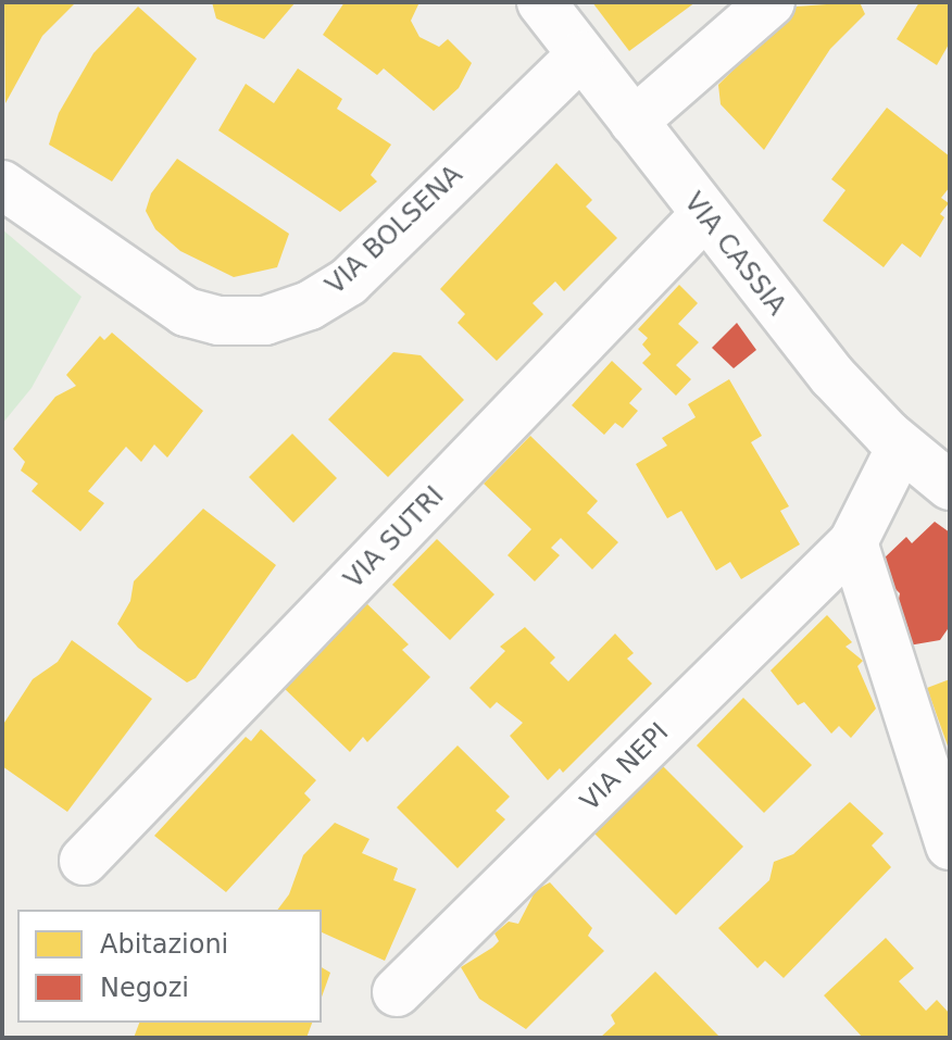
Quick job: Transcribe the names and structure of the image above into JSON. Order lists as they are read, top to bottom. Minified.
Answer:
{"streets":{"street":["VIA BOLSENA","VIA CASSIA","VIA SUTRI","VIA NEPI"]},"crossings":[["VIA BOLSENA","VIA CASSIA"],["VIA CASSIA","VIA SUTRI"],["VIA CASSIA","VIA NEPI"]],"legend":["Abitazioni","Negozi"]}
